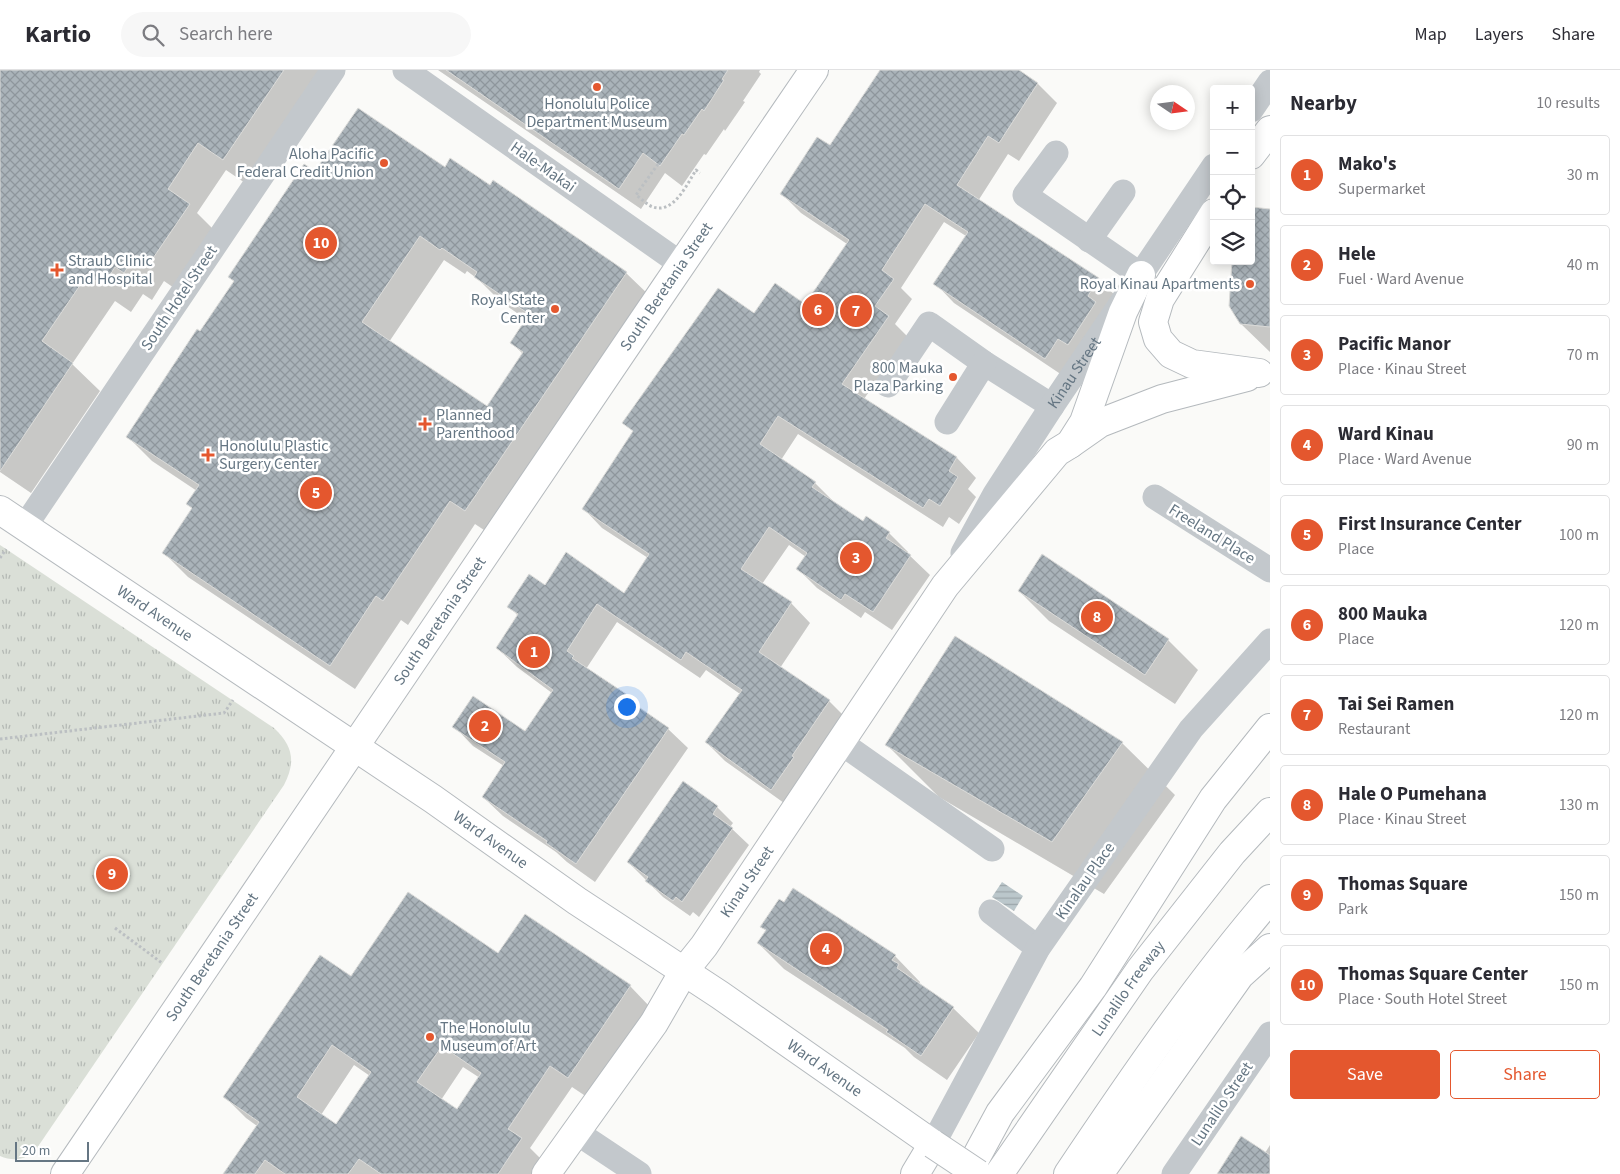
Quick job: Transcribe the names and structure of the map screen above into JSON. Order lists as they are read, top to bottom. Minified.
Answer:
{"streets":{"main road":["South Beretania Street","Kinau Street","Ward Avenue","Lunalilo Freeway"],"street":["Hale-Makai","South Hotel Street","Freeland Place","Kinalau Place","Lunalilo Street"]},"crossings":[["Hale-Makai","South Beretania Street"],["South Beretania Street","Ward Avenue"],["South Hotel Street","Ward Avenue"],["Kinau Street","Ward Avenue"],["Ward Avenue","Kinalau Place"]],"places":{"other":["Honolulu Police Department Museum","Aloha Pacific Federal Credit Union","Royal Kinau Apartments","Royal State Center","800 Mauka Plaza Parking","The Honolulu Museum of Art"],"health":["Straub Clinic and Hospital","Planned Parenthood","Honolulu Plastic Surgery Center"]},"scale_bar":"20 m","north":"right","page":{"header":"Kartio","search":"Search here","nav":["Map","Layers","Share"],"heading":["Nearby","10 results"],"map_buttons":["+","−"],"list":[{"mark":"1","name":"Mako's","note":"Supermarket","value":"30 m"},{"mark":"2","name":"Hele","note":"Fuel · Ward Avenue","value":"40 m"},{"mark":"3","name":"Pacific Manor","note":"Place · Kinau Street","value":"70 m"},{"mark":"4","name":"Ward Kinau","note":"Place · Ward Avenue","value":"90 m"},{"mark":"5","name":"First Insurance Center","note":"Place","value":"100 m"},{"mark":"6","name":"800 Mauka","note":"Place","value":"120 m"},{"mark":"7","name":"Tai Sei Ramen","note":"Restaurant","value":"120 m"},{"mark":"8","name":"Hale O Pumehana","note":"Place · Kinau Street","value":"130 m"},{"mark":"9","name":"Thomas Square","note":"Park","value":"150 m"},{"mark":"10","name":"Thomas Square Center","note":"Place · South Hotel Street","value":"150 m"}],"pins":["10","6","7","5","3","8","1","2","9","4"],"buttons":["Save","Share"],"scale":"20 m"}}
